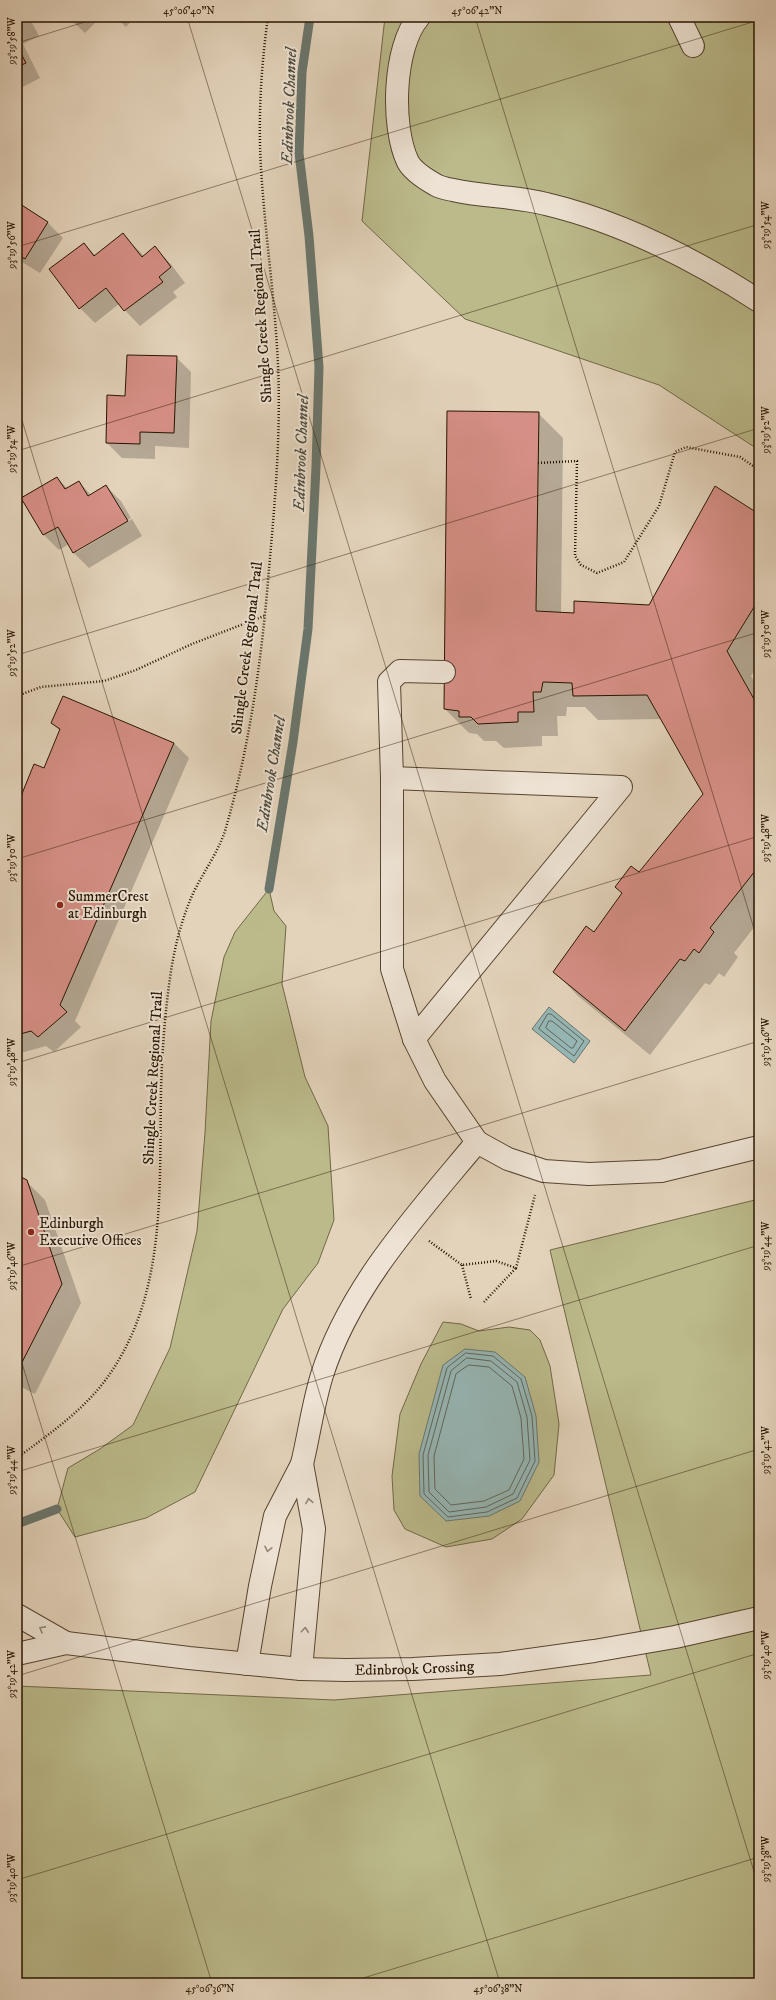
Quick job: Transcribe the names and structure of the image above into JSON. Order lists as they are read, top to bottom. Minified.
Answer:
{"streets":{"street":["Edinbrook Crossing"],"path":["Shingle Creek Regional Trail"]},"water":["Edinbrook Channel"],"places":["SummerCrest at Edinburgh","Edinburgh Executive Offices"],"coordinates":["45°06'40\"N","45°06'42\"N","93°19'58\"W","93°19'54\"W","93°19'56\"W","93°19'52\"W","93°19'50\"W","93°19'48\"W","93°19'46\"W","93°19'44\"W","93°19'42\"W","93°19'40\"W","93°19'38\"W","45°06'36\"N","45°06'38\"N"]}
